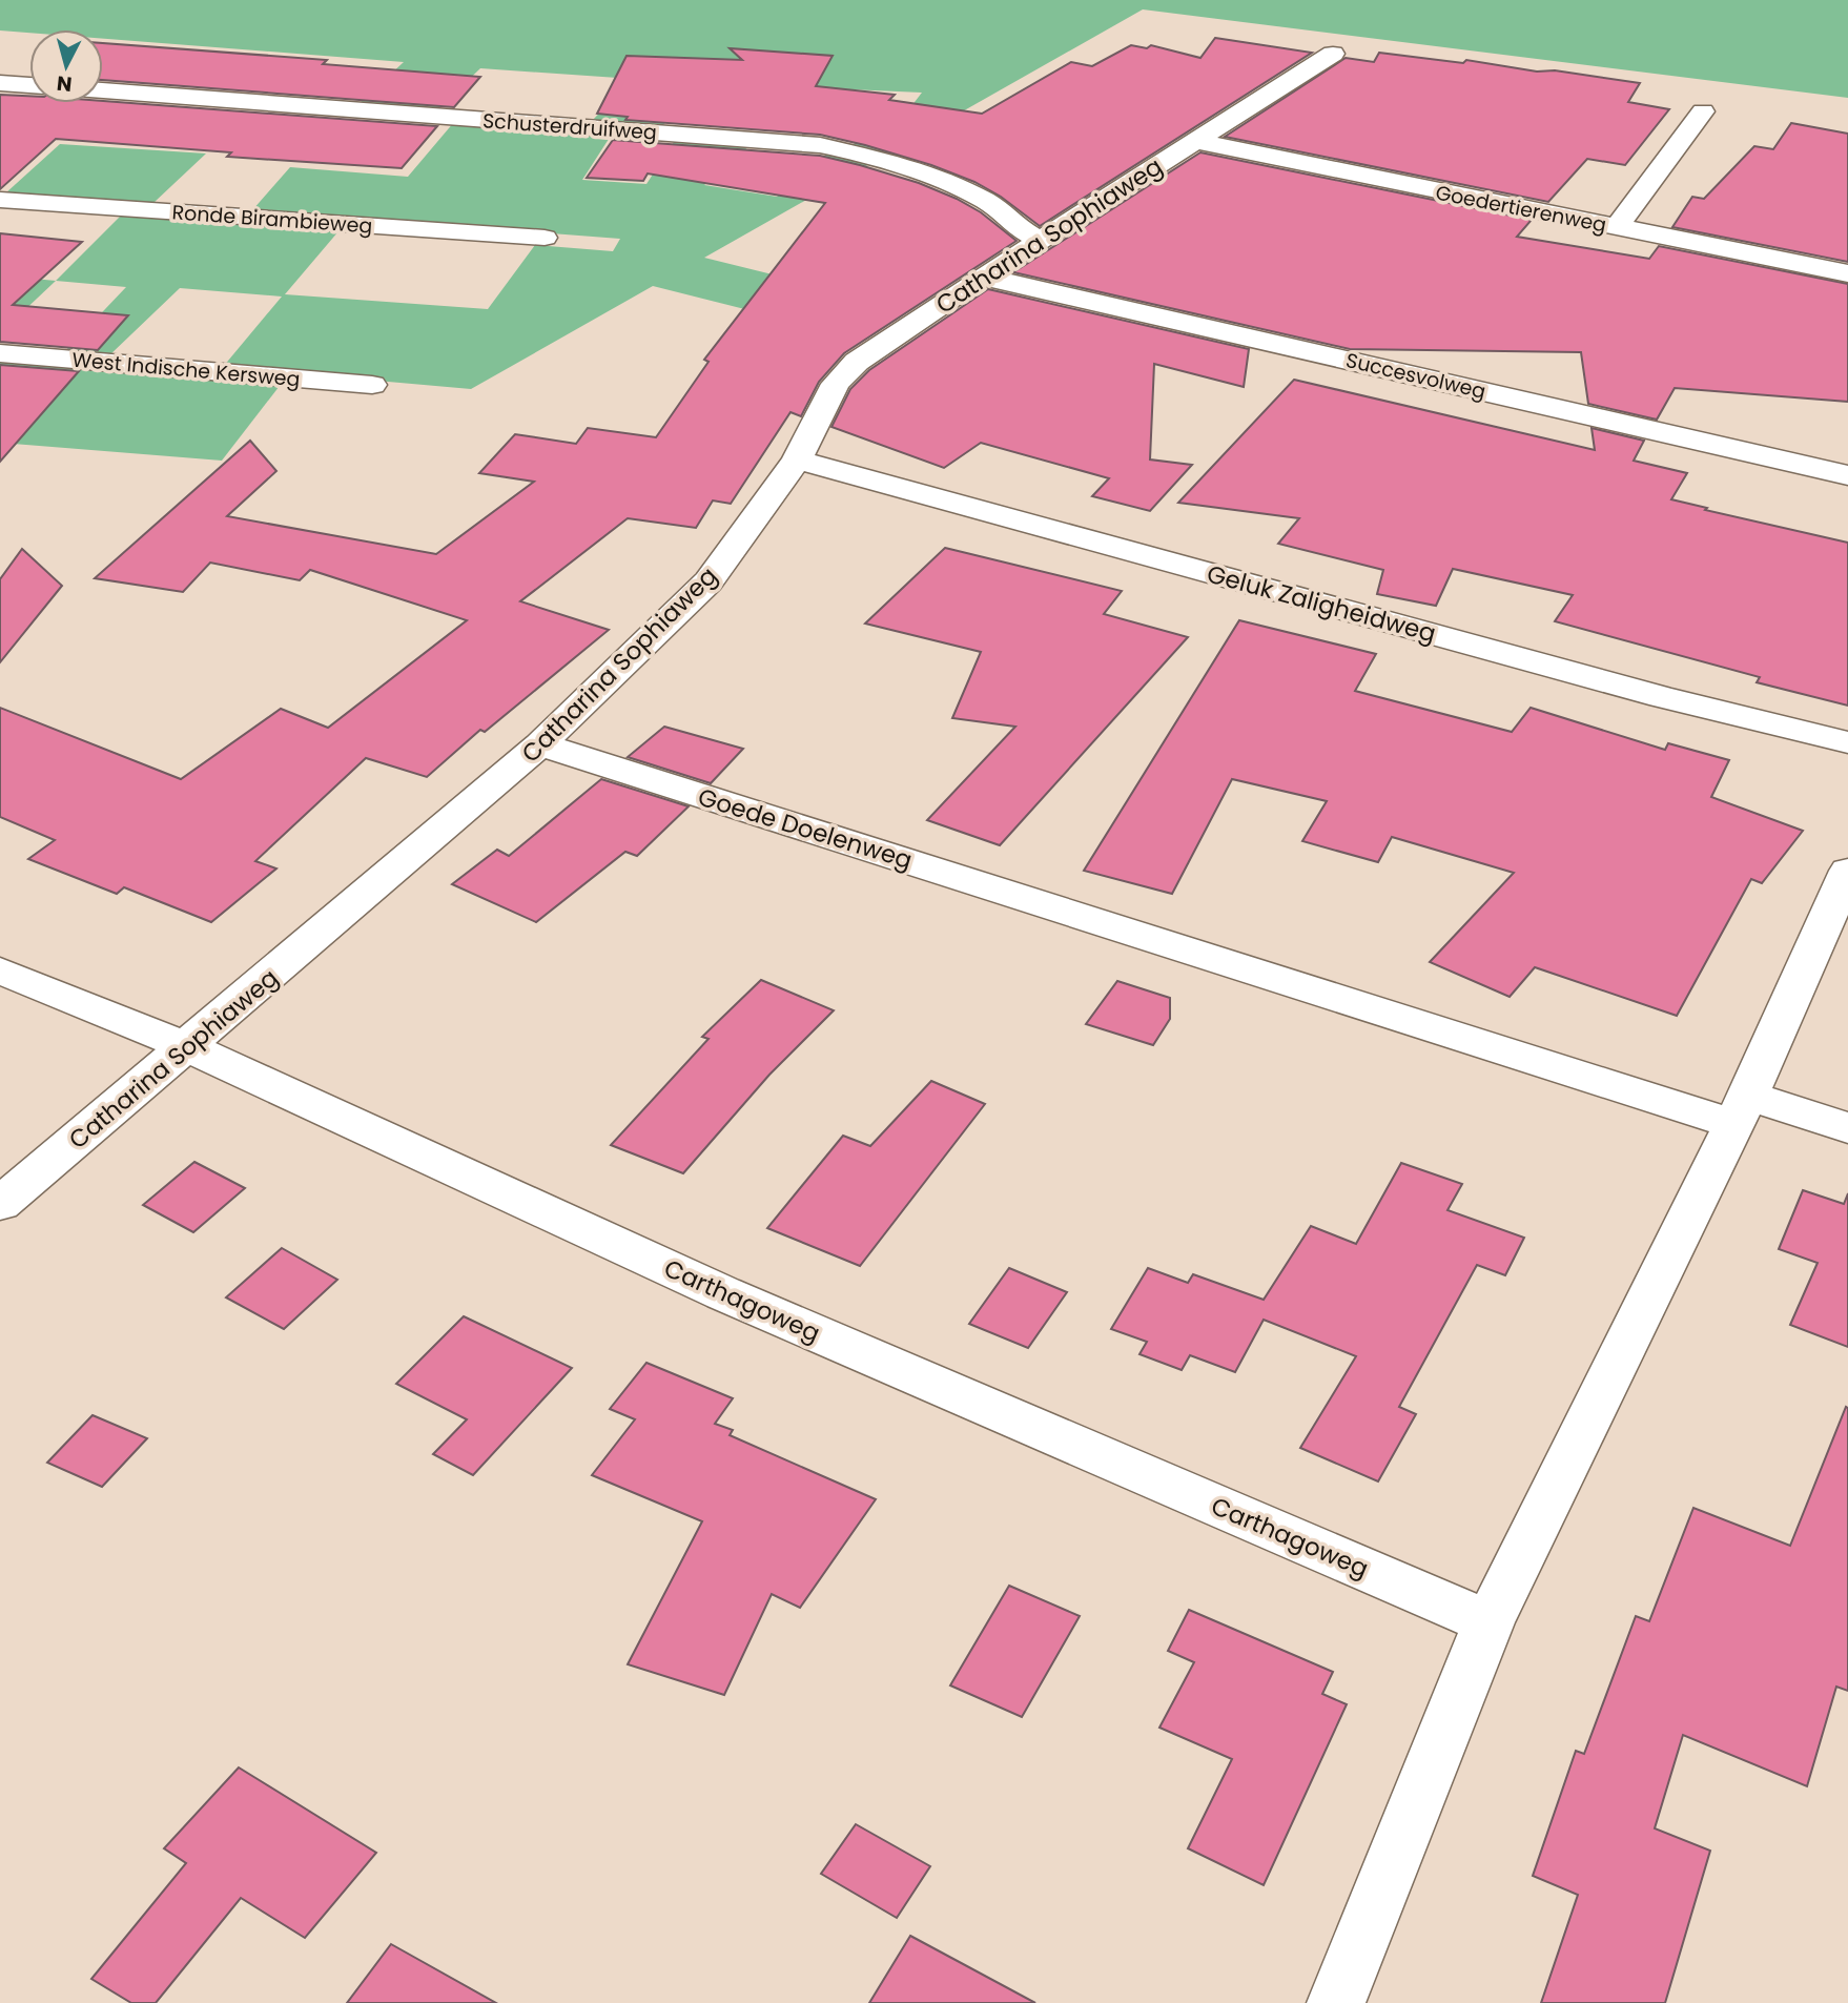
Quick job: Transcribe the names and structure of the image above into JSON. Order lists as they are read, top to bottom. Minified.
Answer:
{"streets":{"street":["Schusterdruifweg","Goedertierenweg","Ronde Birambieweg","Catharina Sophiaweg","West Indische Kersweg","Succesvolweg","Geluk Zaligheidweg","Goede Doelenweg","Carthagoweg"]},"crossings":[["Schusterdruifweg","Catharina Sophiaweg"],["Goedertierenweg","Catharina Sophiaweg"],["Catharina Sophiaweg","Succesvolweg"],["Catharina Sophiaweg","Geluk Zaligheidweg"],["Catharina Sophiaweg","Goede Doelenweg"],["Catharina Sophiaweg","Carthagoweg"]],"north":"bottom"}
